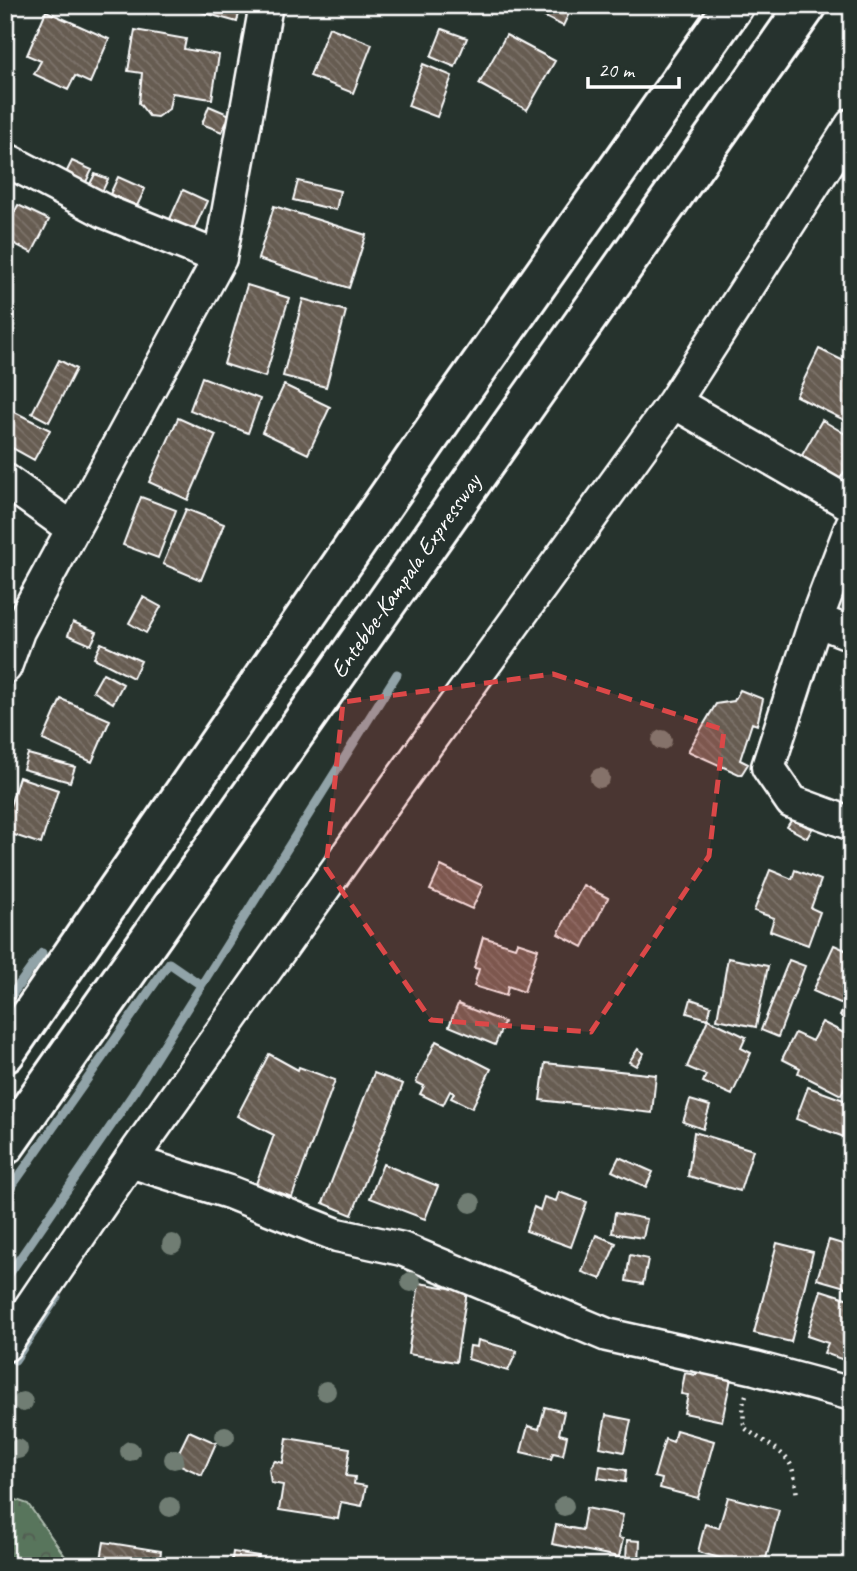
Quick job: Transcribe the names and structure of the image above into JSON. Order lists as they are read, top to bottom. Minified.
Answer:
{"streets":{"highway":["Entebbe-Kampala Expressway"]},"scale_bar":"20 m"}
